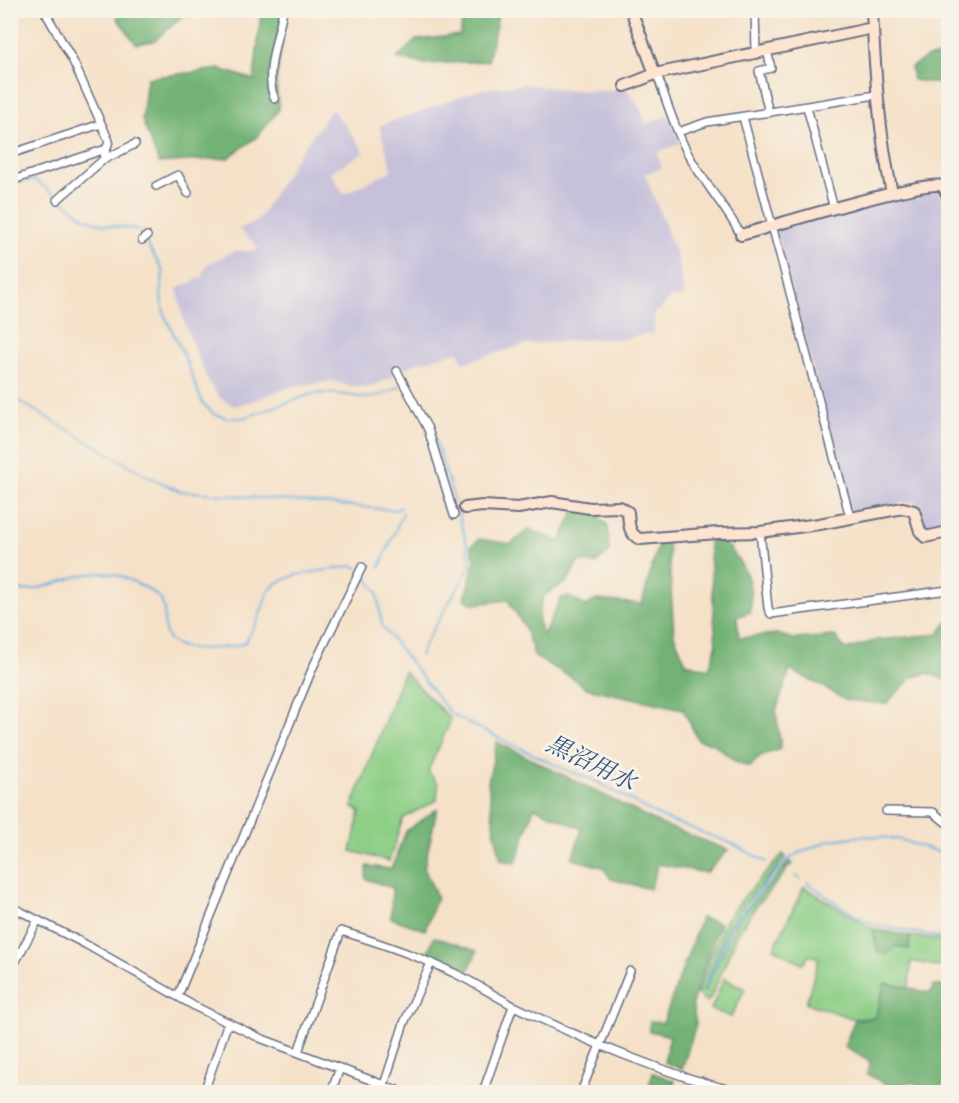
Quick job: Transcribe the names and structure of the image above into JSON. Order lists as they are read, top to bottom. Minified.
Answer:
{"water":["黒沼用水"]}
